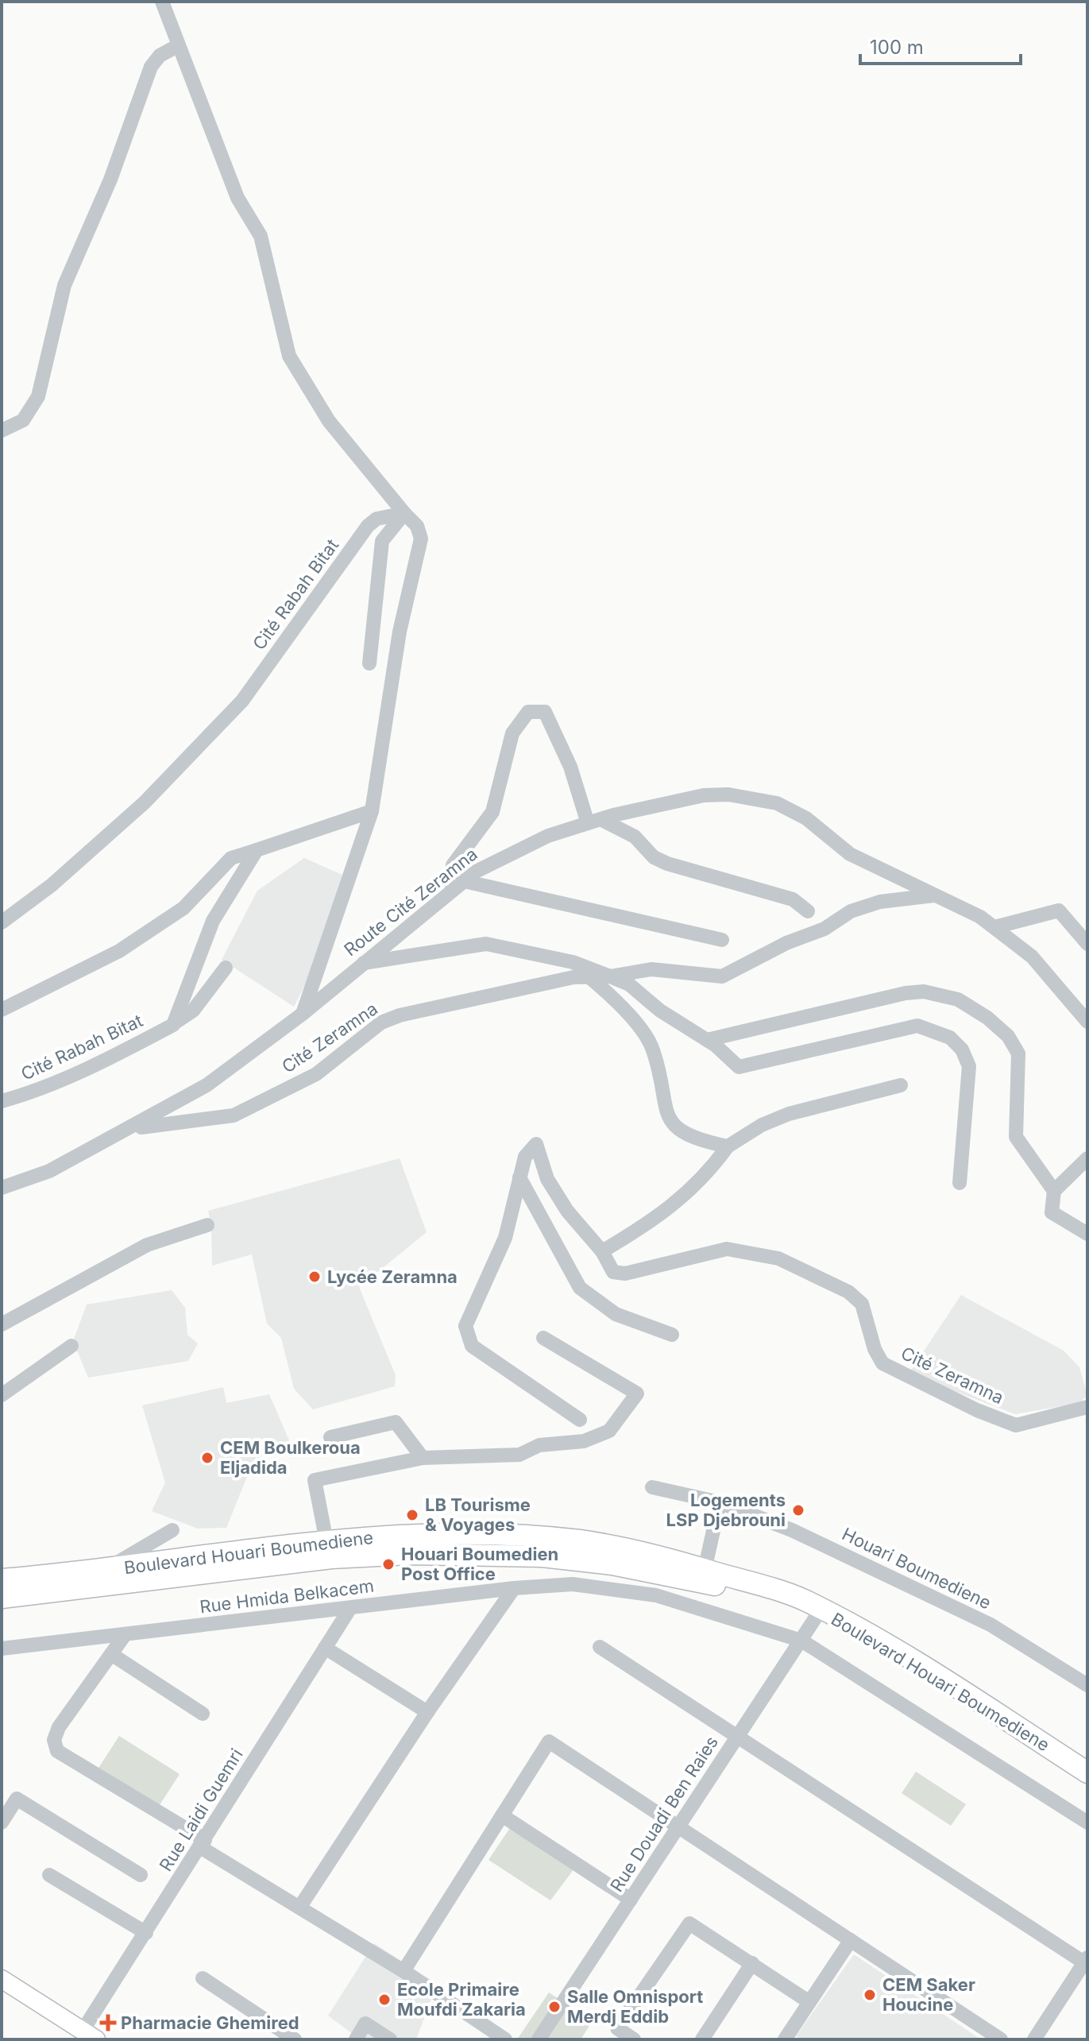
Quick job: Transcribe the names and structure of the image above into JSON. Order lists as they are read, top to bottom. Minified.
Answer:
{"streets":{"highway":["Boulevard Houari Boumediene"],"street":["Cité Rabah Bitat","Route Cité Zeramna","Cité Zeramna","Houari Boumediene","Rue Hmida Belkacem","Rue Laidi Guemri","Rue Douadi Ben Raies"]},"crossings":[["Route Cité Zeramna","Cité Zeramna"],["Boulevard Houari Boumediene","Rue Douadi Ben Raies"],["Rue Hmida Belkacem","Rue Laidi Guemri"],["Rue Hmida Belkacem","Rue Douadi Ben Raies"]],"places":{"other":["Lycée Zeramna","CEM Boulkeroua Eljadida","Logements LSP Djebrouni","LB Tourisme & Voyages","Houari Boumedien Post Office","CEM Saker Houcine","Ecole Primaire Moufdi Zakaria","Salle Omnisport Merdj Eddib"],"health":["Pharmacie Ghemired"]},"scale_bar":"100 m"}
